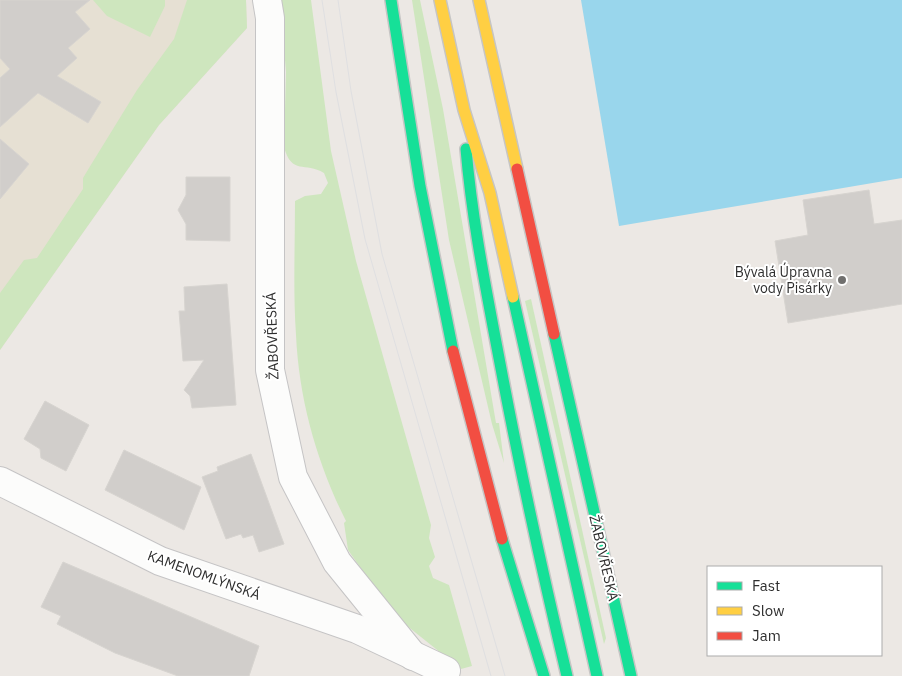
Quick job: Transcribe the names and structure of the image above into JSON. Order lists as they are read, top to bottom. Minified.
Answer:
{"streets":{"highway":["ŽABOVŘESKÁ"],"street":["KAMENOMLÝNSKÁ"]},"crossings":[["ŽABOVŘESKÁ","KAMENOMLÝNSKÁ"]],"places":["Bývalá Úpravna vody Pisárky"],"legend":["Fast","Slow","Jam"]}
